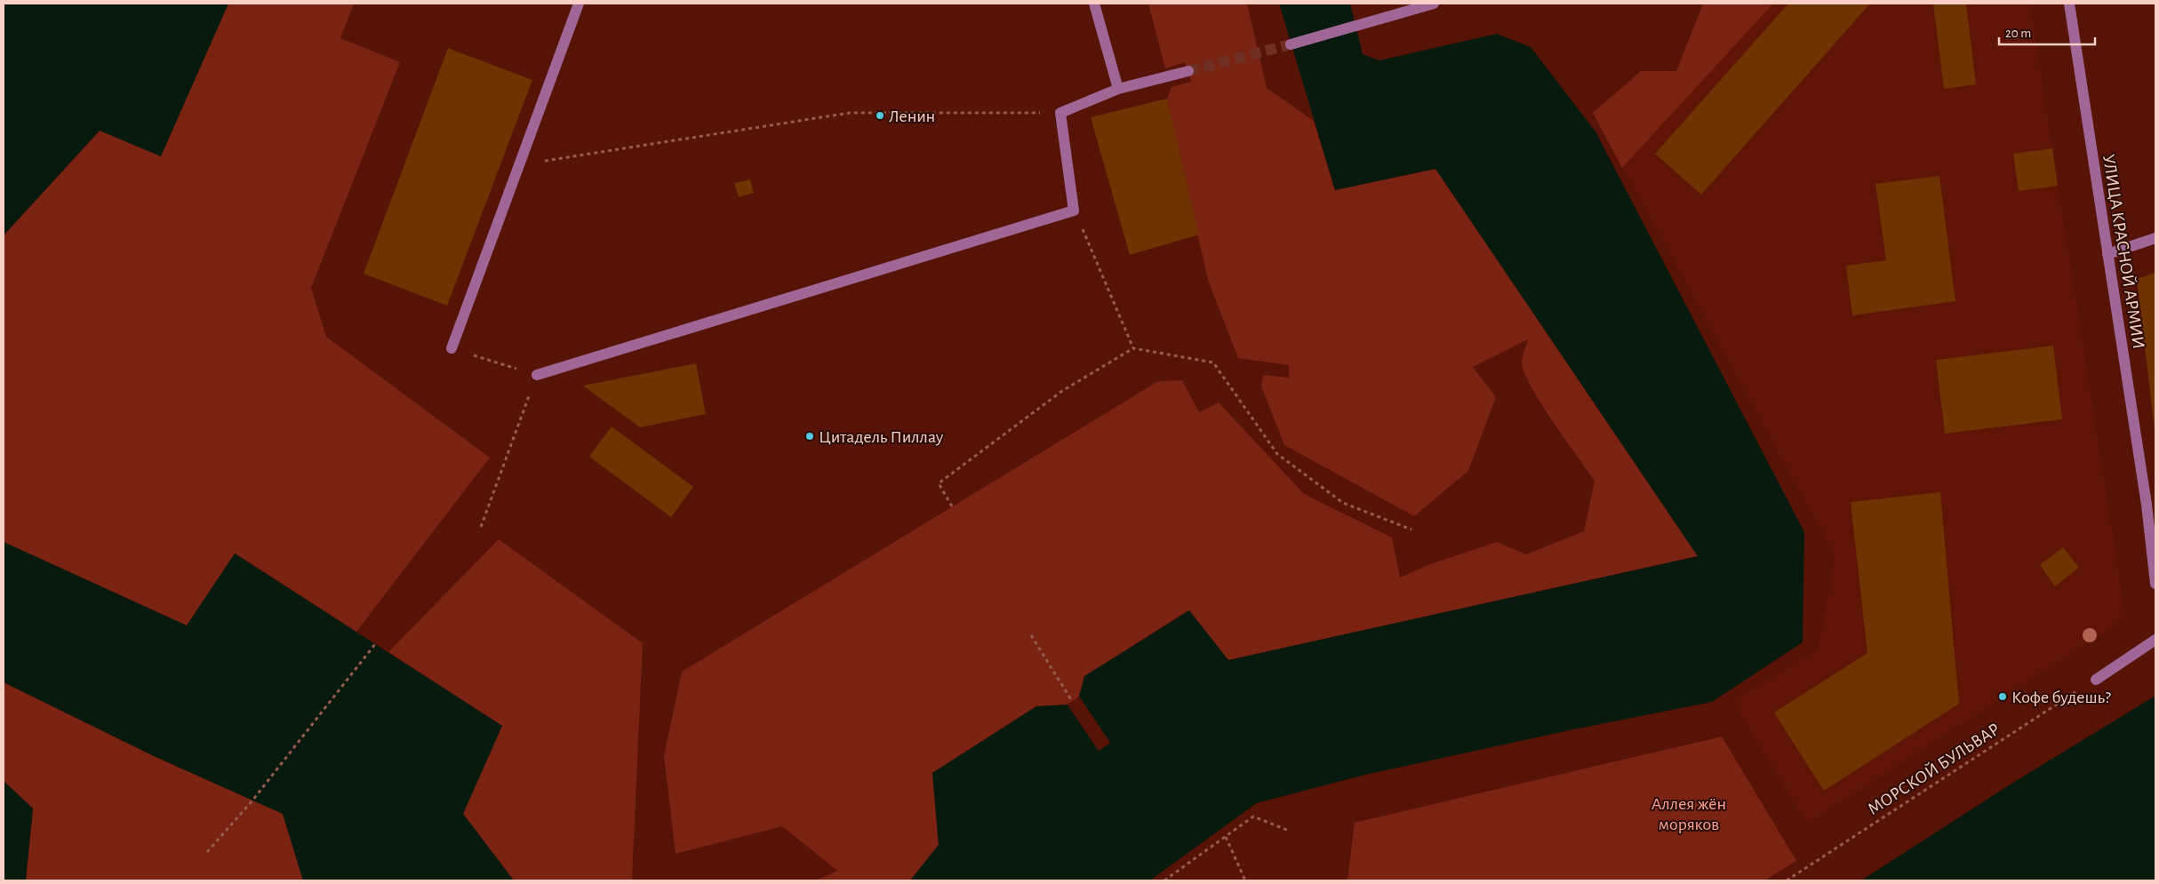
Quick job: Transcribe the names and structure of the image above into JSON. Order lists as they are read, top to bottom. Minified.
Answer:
{"streets":{"street":["УЛИЦА КРАСНОЙ АРМИИ"],"path":["МОРСКОЙ БУЛЬВАР"]},"parks":["Аллея жён моряков"],"places":["Ленин","Цитадель Пиллау","Кофе будешь?"],"scale_bar":"20 m"}
